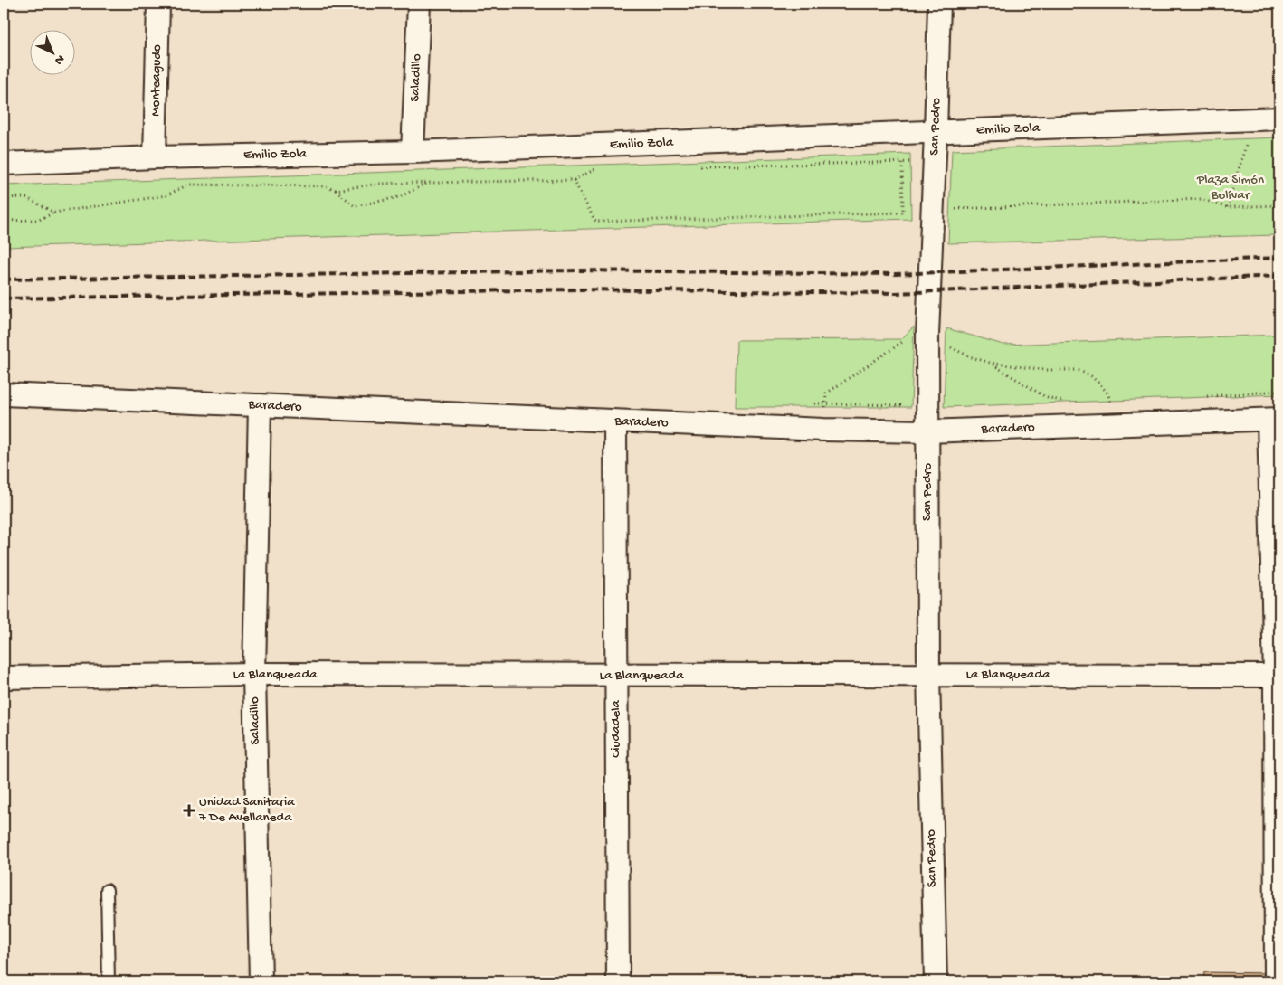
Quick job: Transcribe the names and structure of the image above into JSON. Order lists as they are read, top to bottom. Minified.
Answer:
{"streets":{"street":["Saladillo","Monteagudo","San Pedro","Emilio Zola","Baradero","La Blanqueada","Ciudadela"]},"crossings":[["Saladillo","Emilio Zola"],["Saladillo","Baradero"],["Saladillo","La Blanqueada"],["Monteagudo","Emilio Zola"],["San Pedro","Emilio Zola"],["San Pedro","Baradero"],["San Pedro","La Blanqueada"],["Baradero","Ciudadela"],["La Blanqueada","Ciudadela"]],"parks":["Plaza Simón Bolívar"],"places":{"health":["Unidad Sanitaria 7 De Avellaneda"]},"north":"bottom right"}
